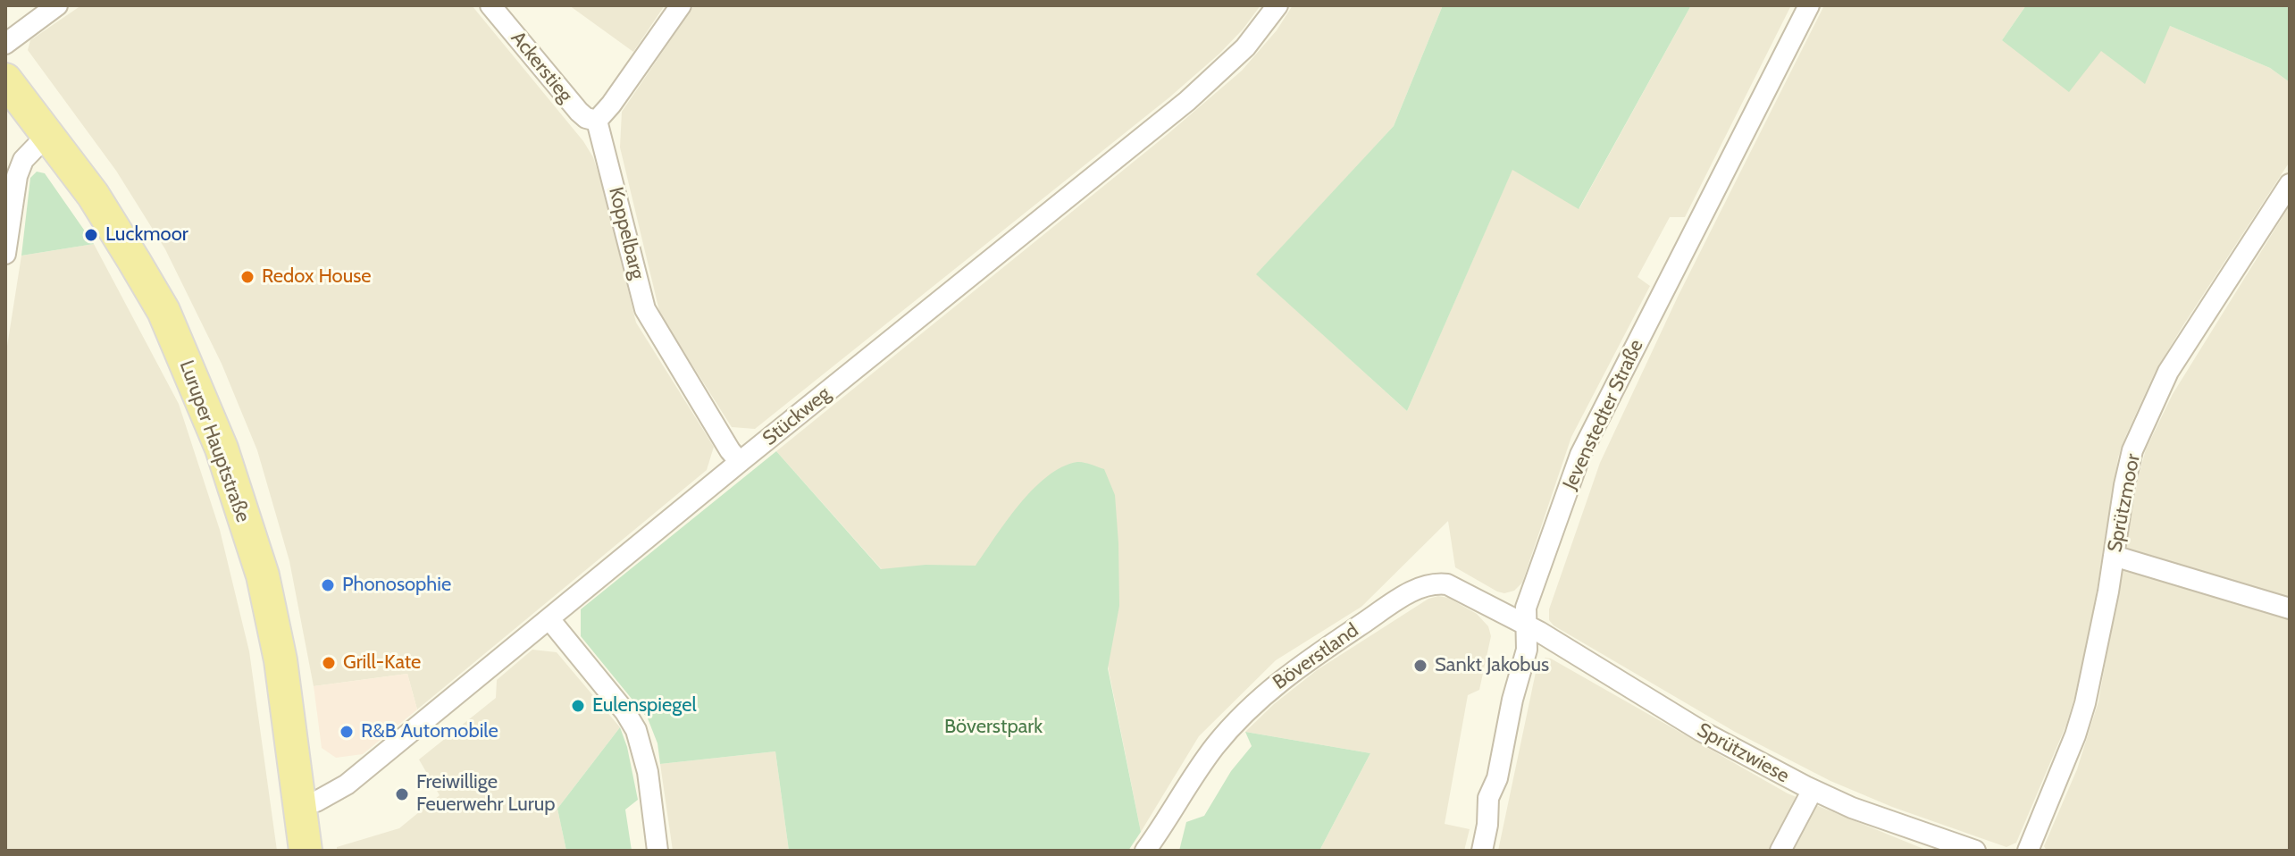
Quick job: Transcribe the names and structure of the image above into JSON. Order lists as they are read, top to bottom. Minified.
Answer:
{"streets":{"main road":["Luruper Hauptstraße"],"street":["Ackerstieg","Koppelbarg","Jevenstedter Straße","Stückweg","Sprützmoor","Böverstland","Sprützwiese"]},"crossings":[["Ackerstieg","Koppelbarg"],["Koppelbarg","Stückweg"],["Jevenstedter Straße","Böverstland"],["Jevenstedter Straße","Sprützwiese"],["Stückweg","Luruper Hauptstraße"],["Böverstland","Sprützwiese"]],"parks":["Böverstpark"],"places":["Luckmoor","Redox House","Phonosophie","Grill-Kate","Sankt Jakobus","Eulenspiegel","R&B Automobile","Freiwillige Feuerwehr Lurup"]}
